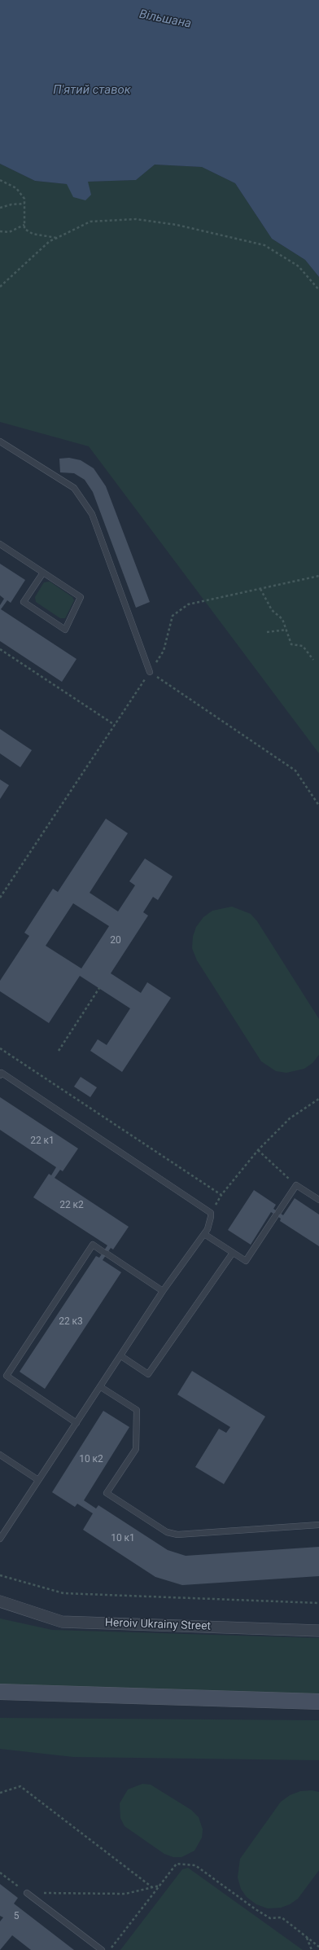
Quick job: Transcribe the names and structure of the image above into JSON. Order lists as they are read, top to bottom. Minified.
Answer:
{"streets":{"street":["Heroiv Ukrainy Street"]},"water":["Вільшана","П'ятий ставок"],"house_numbers":["20","22 к1","22 к2","22 к3","10 к2","10 к1","5"]}
